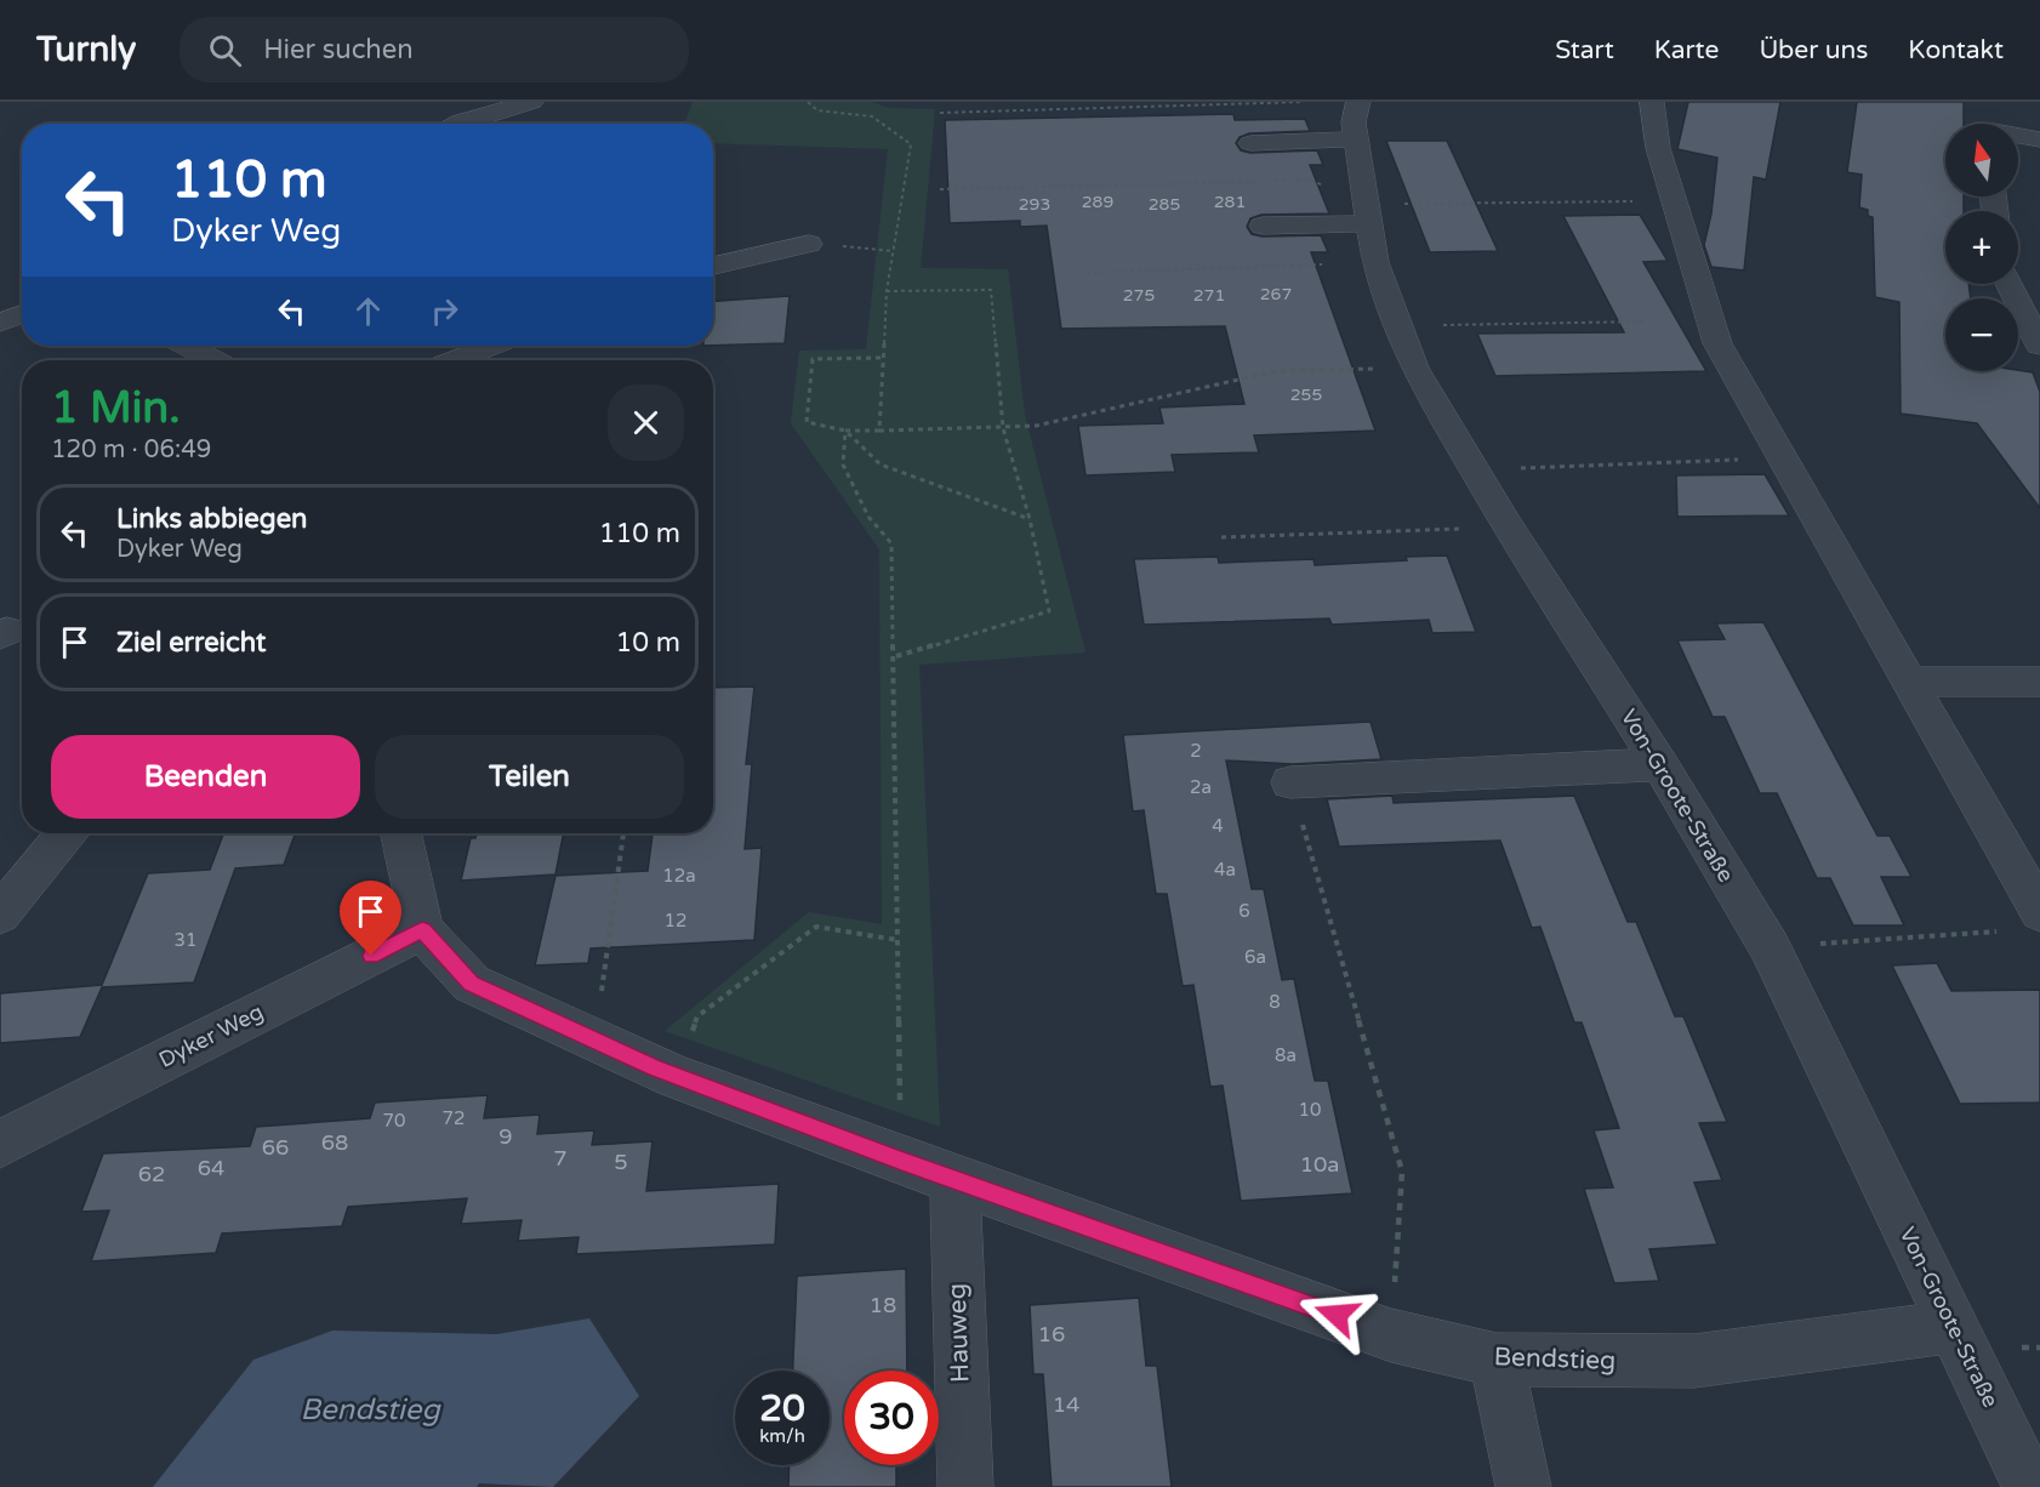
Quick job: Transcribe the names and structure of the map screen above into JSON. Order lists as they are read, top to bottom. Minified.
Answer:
{"streets":{"street":["Von-Groote-Straße","Dyker Weg","Hauweg","Bendstieg"]},"crossings":[["Von-Groote-Straße","Bendstieg"],["Dyker Weg","Bendstieg"],["Hauweg","Bendstieg"]],"water":["Bendstieg"],"house_numbers":["289","281","293","285","267","275","271","255","2","2a","4","4a","12a","6","12","31","6a","8","8a","10","72","70","9","68","66","7","5","10a","64","62","18","16","14"],"north":"top","page":{"header":"Turnly","search":"Hier suchen","nav":["Start","Karte","Über uns","Kontakt"],"map_buttons":["+","−"],"turn":["110 m","Dyker Weg"],"heading":["1 Min.","120 m · 06:49"],"list":[{"name":"Links abbiegen","note":"Dyker Weg","value":"110 m"},{"name":"Ziel erreicht","value":"10 m"}],"buttons":["Beenden","Teilen"],"speed":"20 km/h","limit":"30"}}
